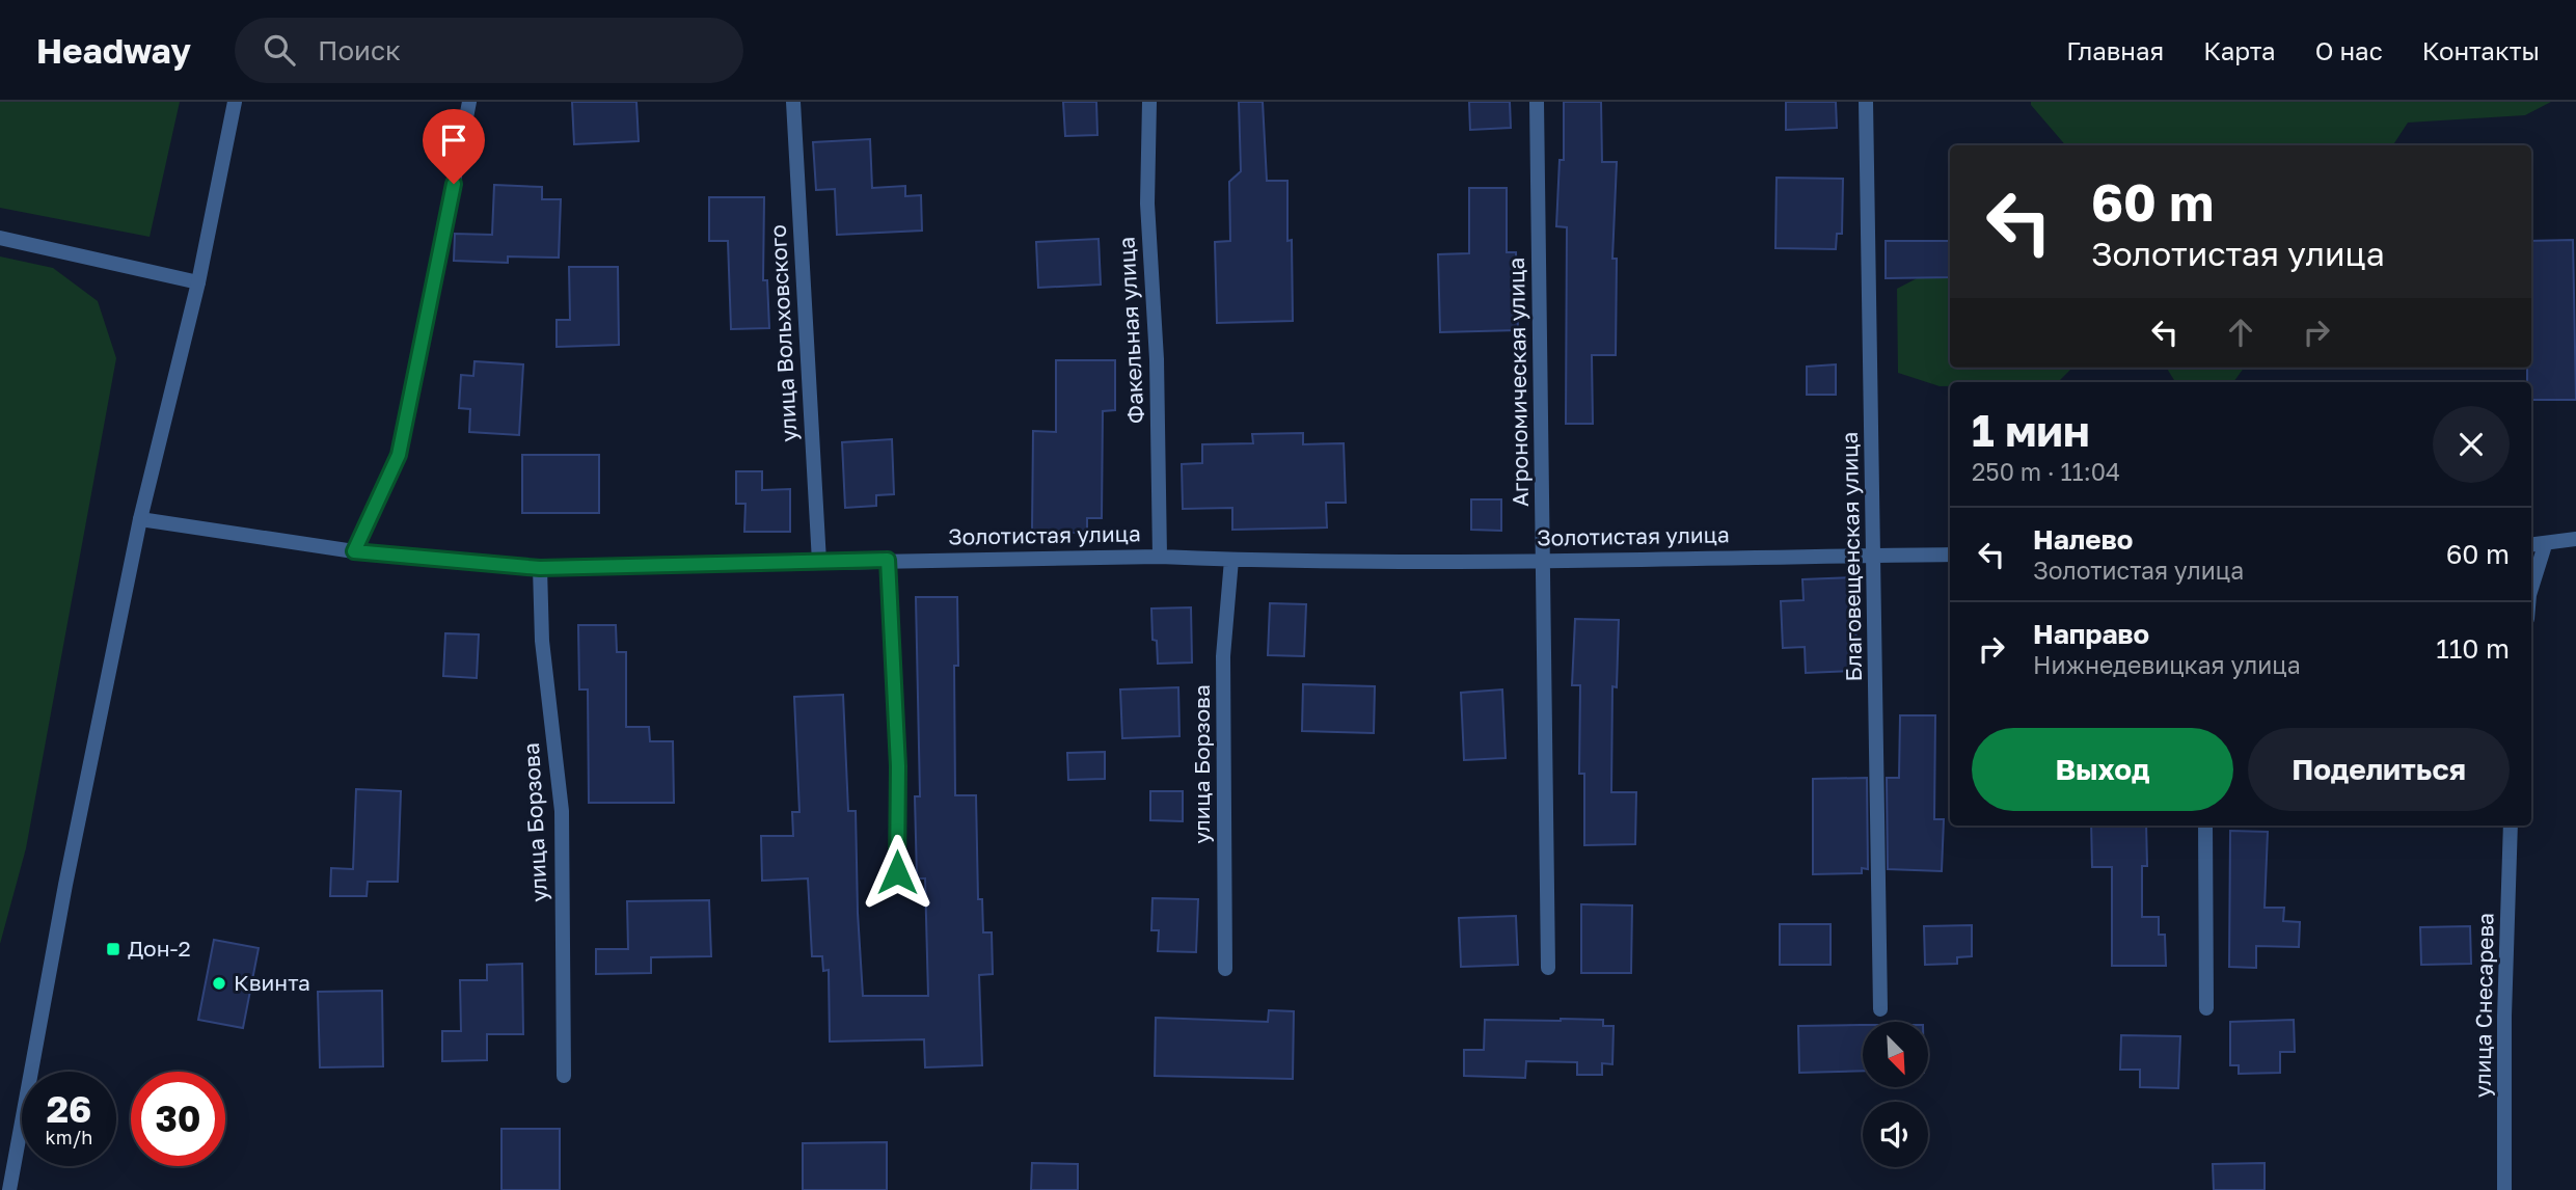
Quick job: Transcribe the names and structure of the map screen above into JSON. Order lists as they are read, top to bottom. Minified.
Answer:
{"streets":{"street":["Факельная улица","улица Вольховского","Агрономическая улица","Золотистая улица","Благовещенская улица","улица Борзова","улица Снесарева"]},"crossings":[["Факельная улица","Золотистая улица"],["улица Вольховского","Золотистая улица"],["Агрономическая улица","Золотистая улица"],["Золотистая улица","Благовещенская улица"],["Золотистая улица","улица Борзова"]],"places":{"transit":["Дон-2"],"other":["Квинта"]},"north":"bottom right","page":{"header":"Headway","search":"Поиск","nav":["Главная","Карта","О нас","Контакты"],"turn":["60 m","Золотистая улица"],"heading":["1 мин","250 m · 11:04"],"list":[{"name":"Налево","note":"Золотистая улица","value":"60 m"},{"name":"Направо","note":"Нижнедевицкая улица","value":"110 m"}],"buttons":["Выход","Поделиться"],"speed":"26 km/h","limit":"30"}}
